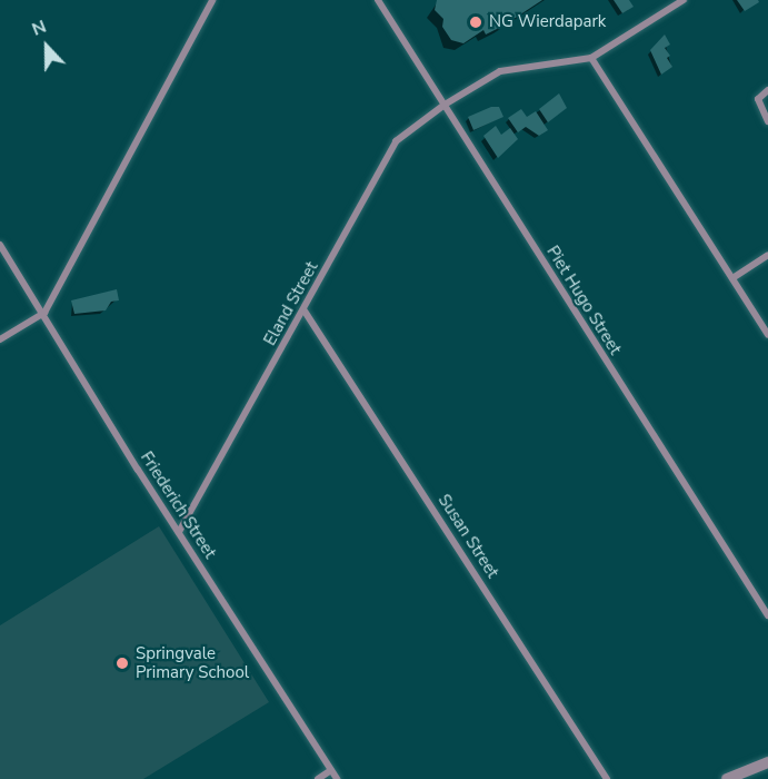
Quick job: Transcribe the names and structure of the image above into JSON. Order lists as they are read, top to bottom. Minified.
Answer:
{"streets":{"street":["Piet Hugo Street","Eland Street","Friederich Street","Susan Street"]},"crossings":[["Piet Hugo Street","Eland Street"],["Eland Street","Friederich Street"],["Eland Street","Susan Street"]],"places":["NG Wierdapark","Springvale Primary School"],"north":"top"}
